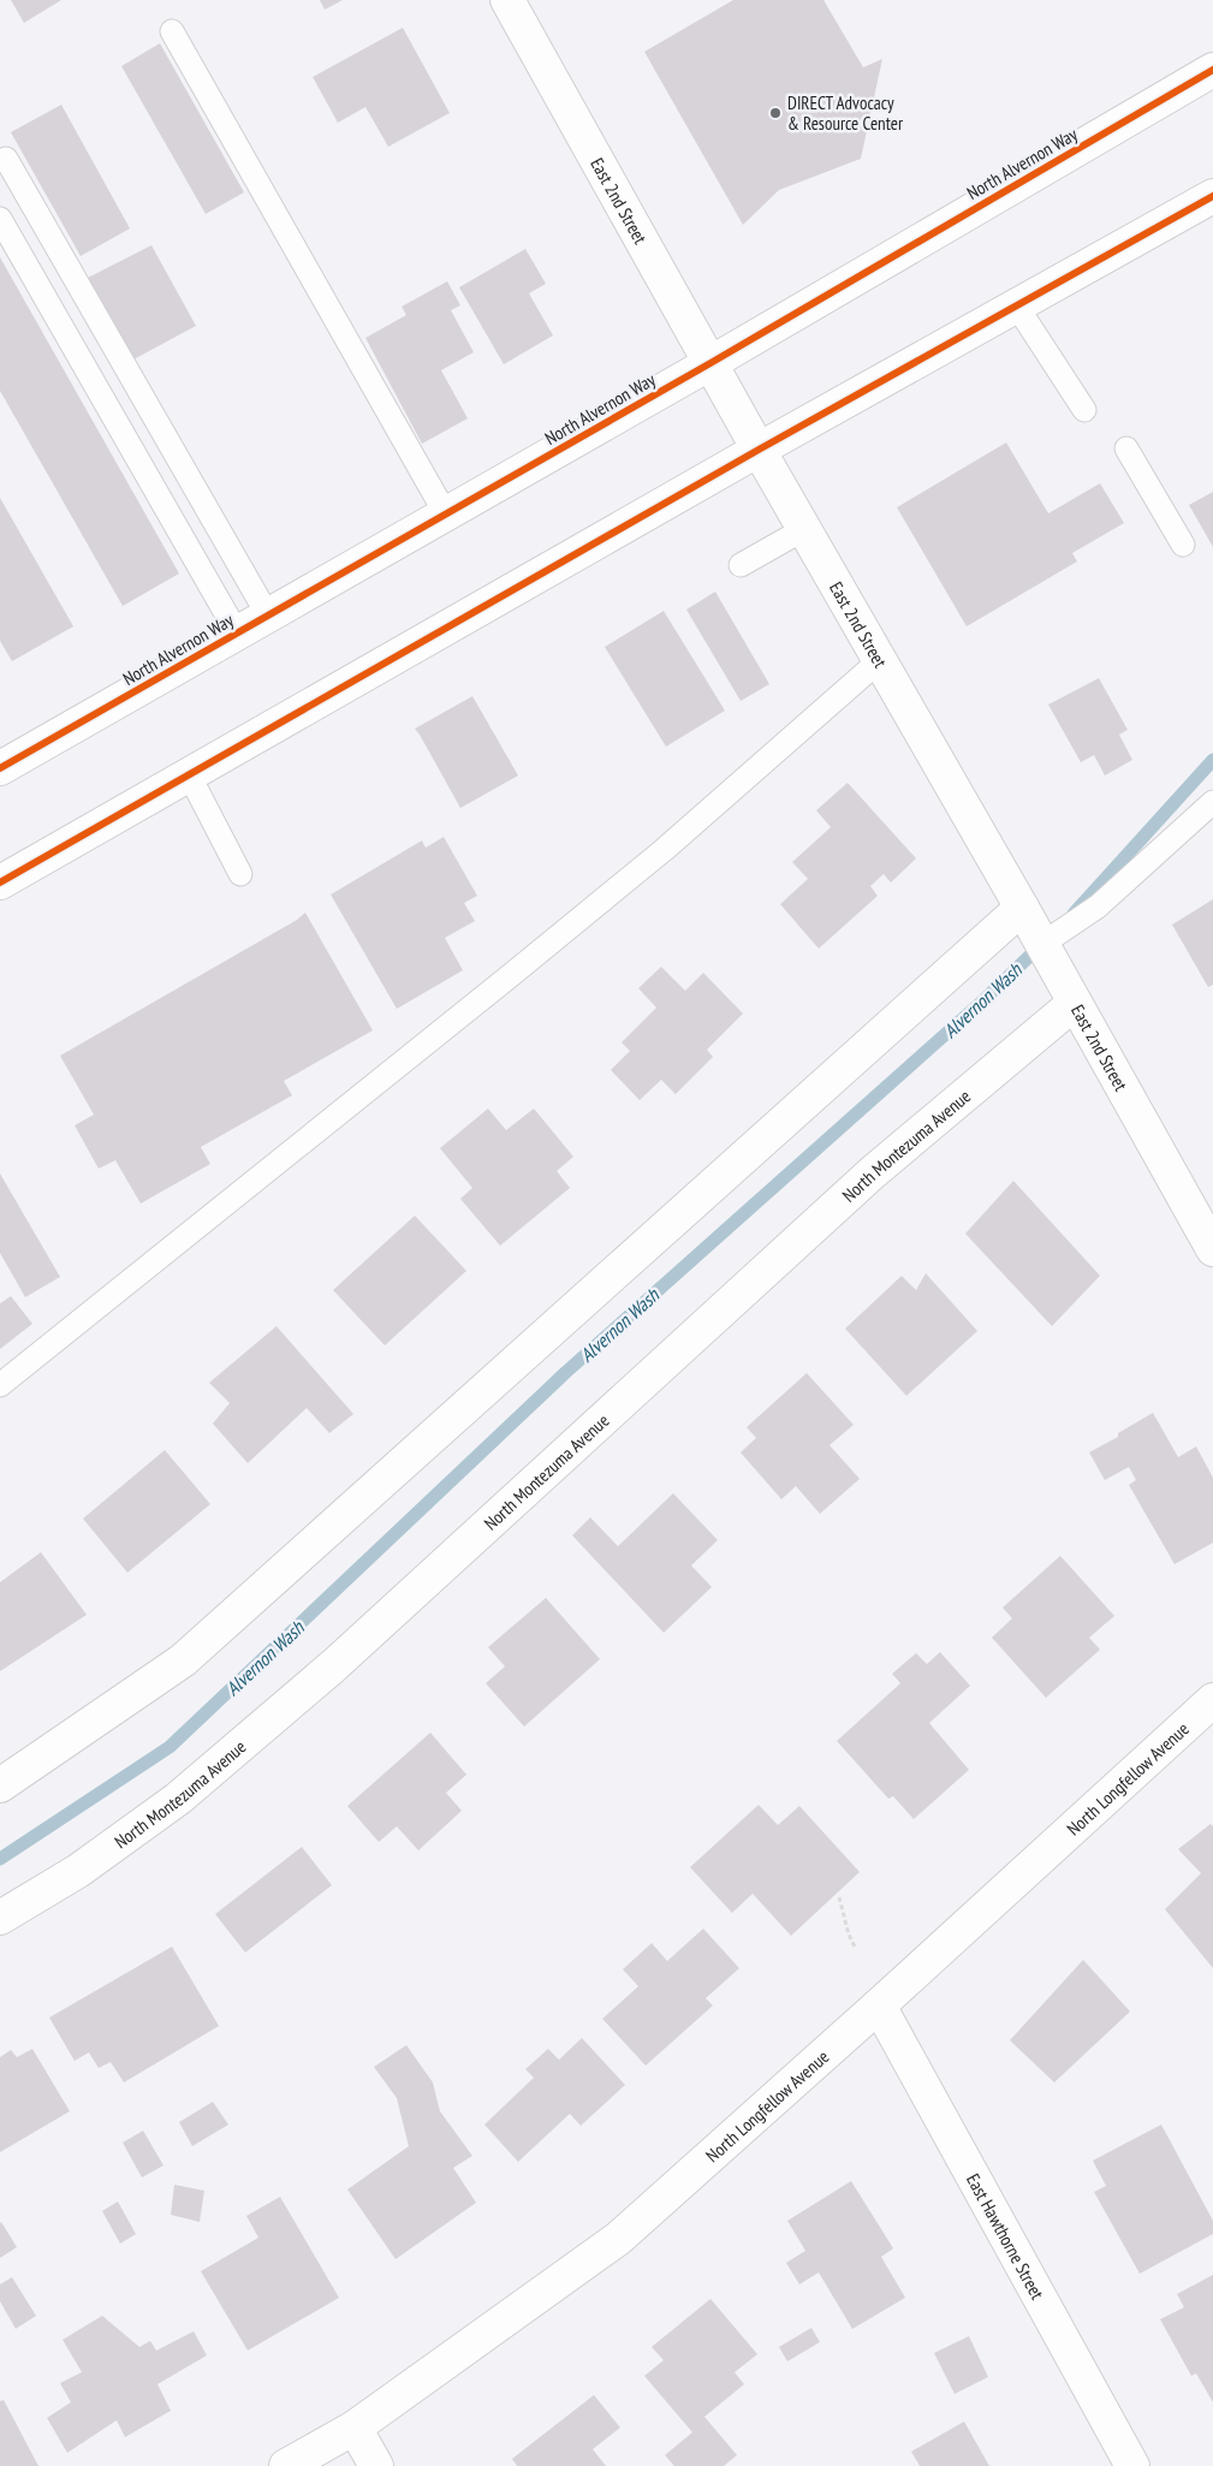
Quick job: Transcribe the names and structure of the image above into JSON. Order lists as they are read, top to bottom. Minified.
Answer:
{"streets":{"street":["North Alvernon Way","East 2nd Street","North Montezuma Avenue","North Longfellow Avenue","East Hawthorne Street"]},"crossings":[["North Alvernon Way","East 2nd Street"],["East 2nd Street","North Montezuma Avenue"],["North Longfellow Avenue","East Hawthorne Street"]],"water":["Alvernon Wash"],"places":["DIRECT Advocacy & Resource Center"]}
